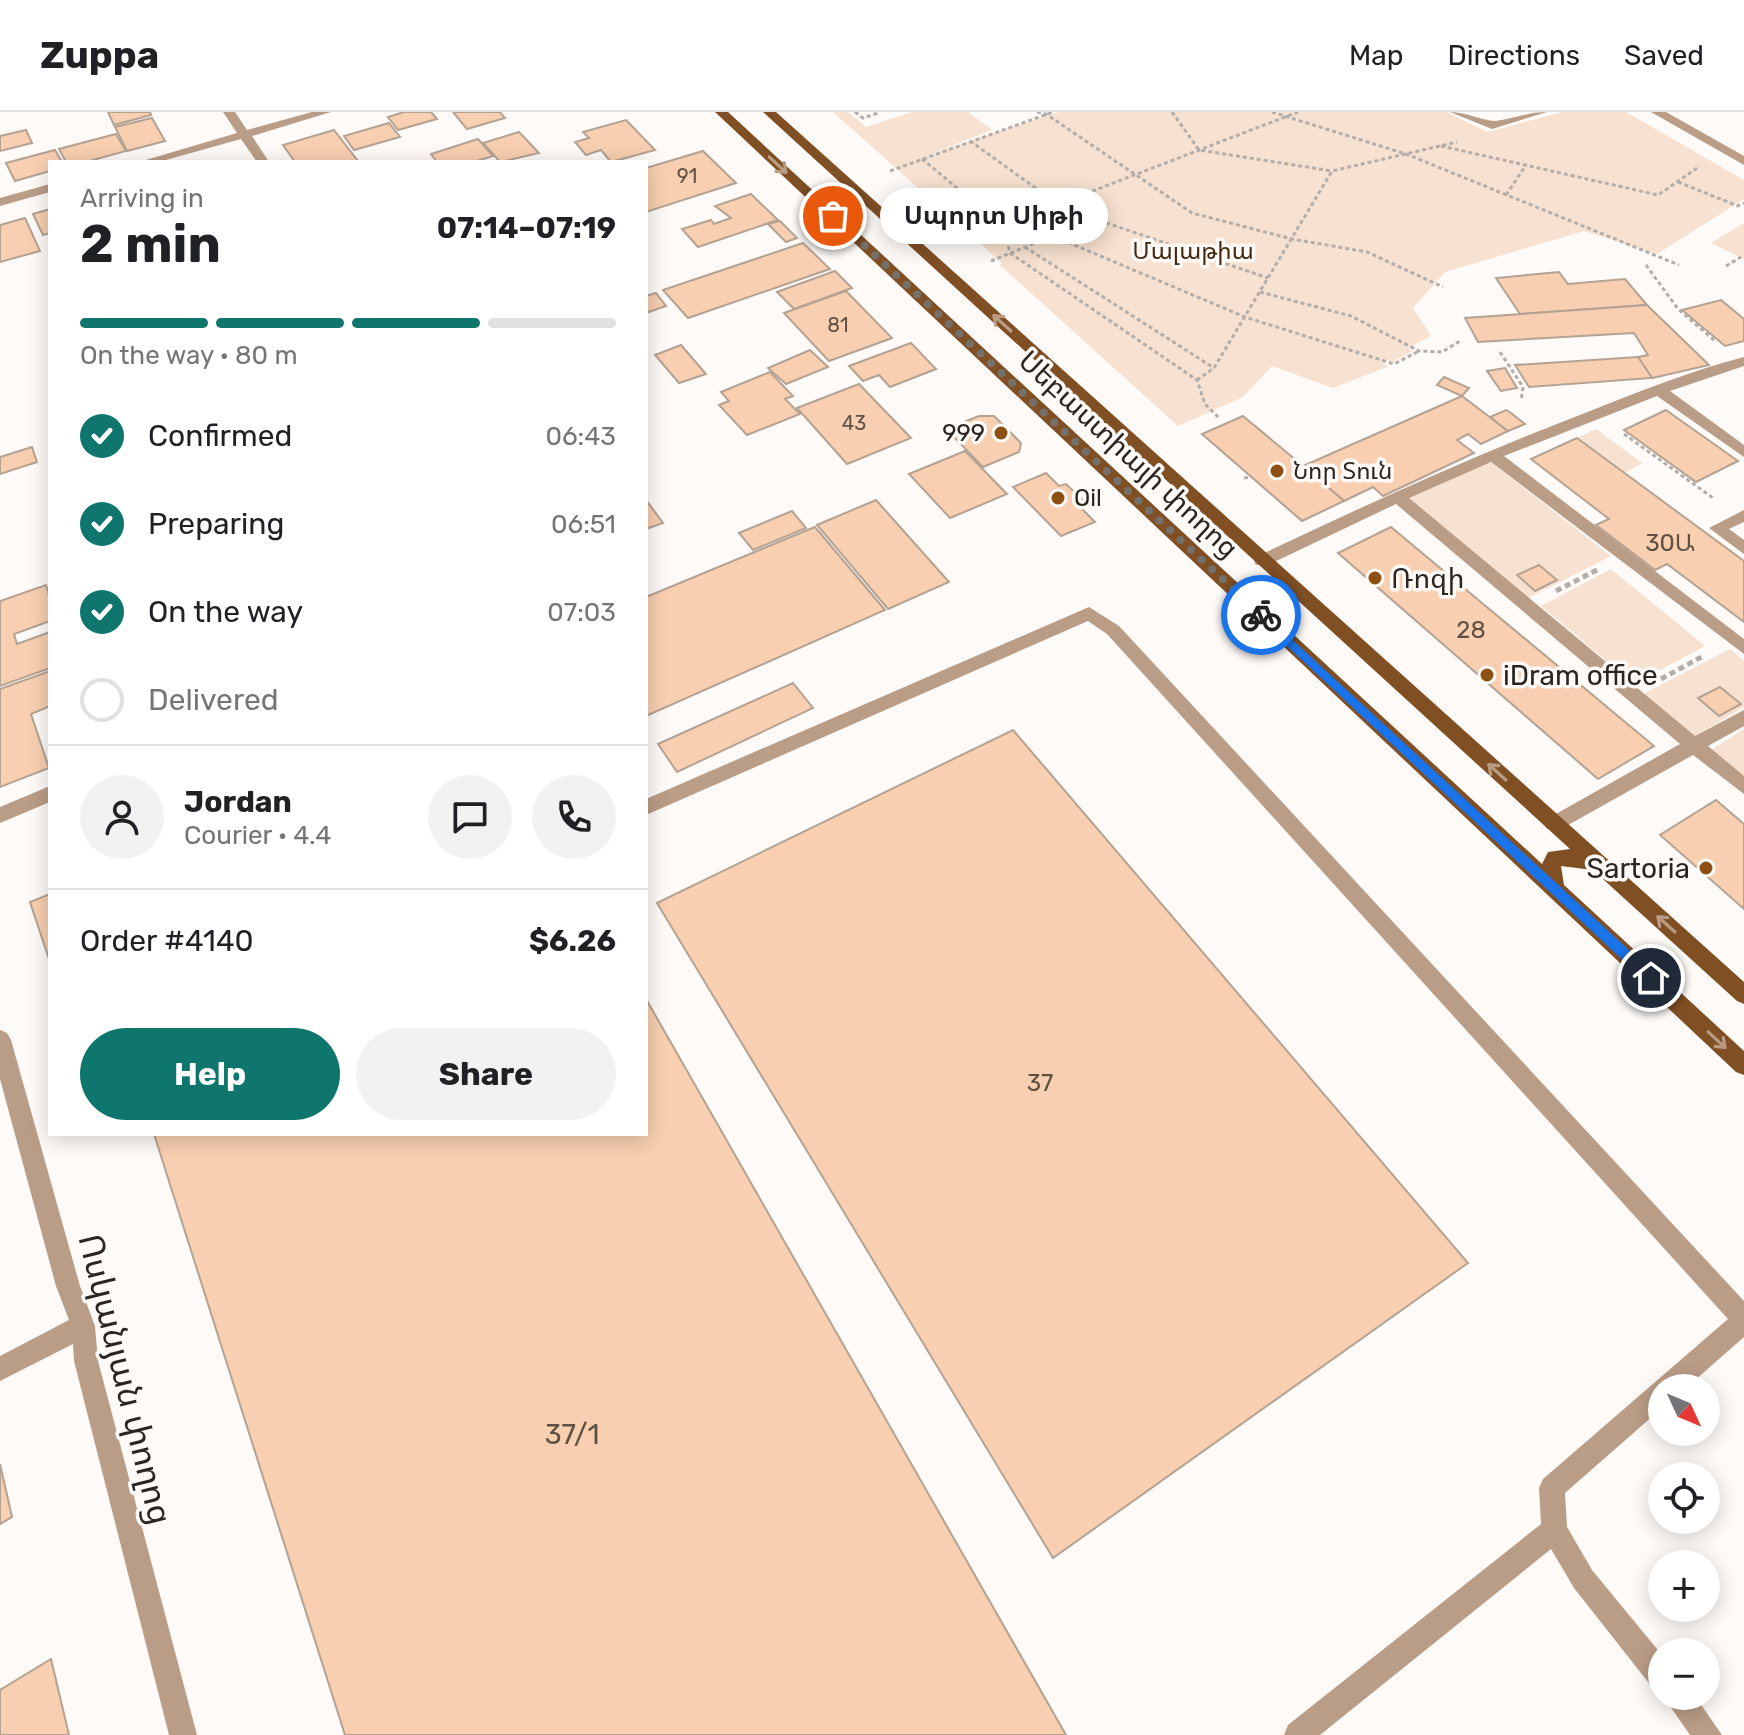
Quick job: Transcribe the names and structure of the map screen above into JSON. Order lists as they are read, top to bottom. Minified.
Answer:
{"streets":{"main road":["Սեբաստիայի փողոց"],"street":["Ոսկանյան փողոց"]},"parks":["Մալաթիա"],"places":["Սպորտ Սիթի","999","Նոր Տուն","Oil","Ռոզի","iDram office","Sartoria"],"house_numbers":["91","81","43","30Ա","28","37","37/1"],"north":"bottom right","page":{"header":"Zuppa","nav":["Map","Directions","Saved"],"heading":["2 min","Arriving in","07:14–07:19"],"panel":["Jordan","Courier · 4.4","Order #4140","$6.26"],"bubble":"Սպորտ Սիթի","bar":"On the way · 80 m","list":[["Confirmed","06:43"],["Preparing","06:51"],["On the way","07:03"],"Delivered"],"buttons":["Help","Share"],"map_buttons":["+","−"]}}
